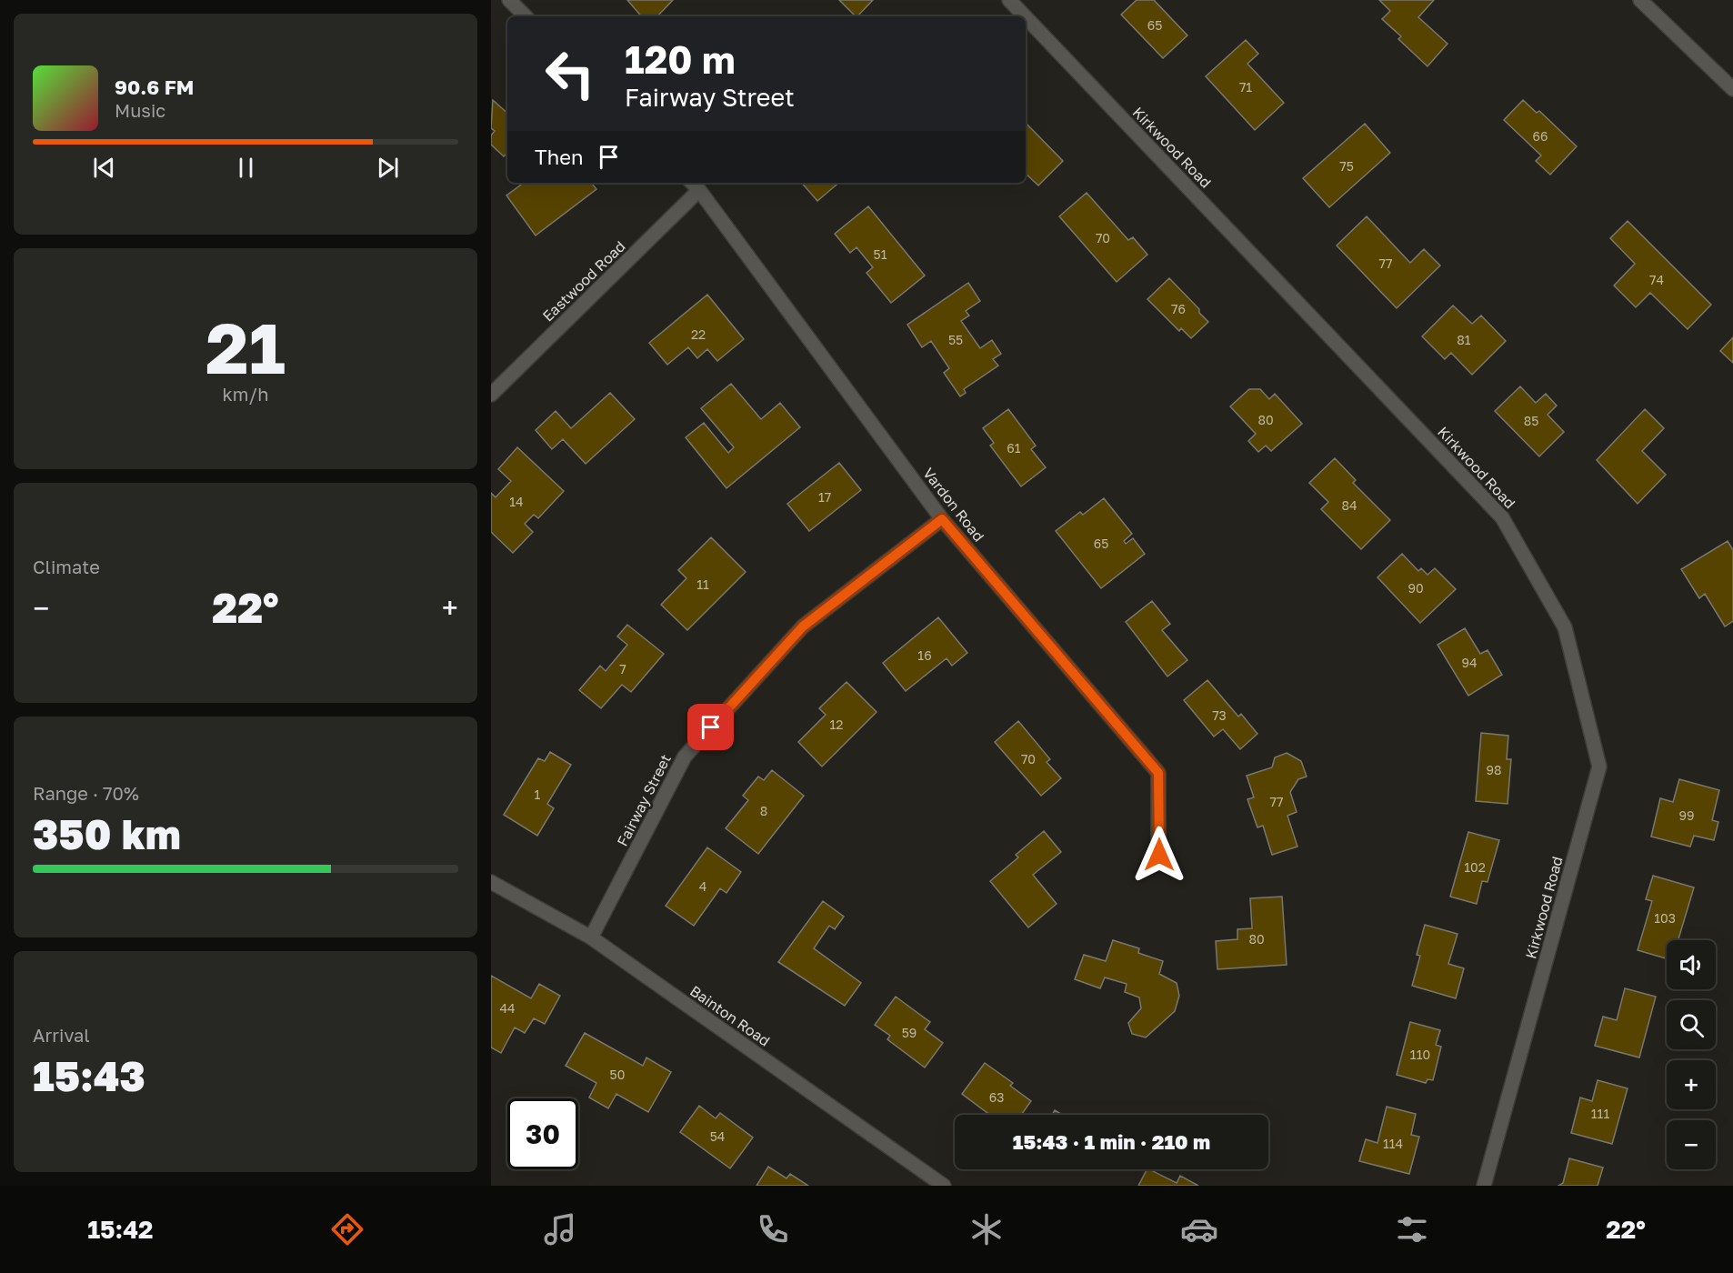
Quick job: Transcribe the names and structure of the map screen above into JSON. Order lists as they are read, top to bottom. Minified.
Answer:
{"streets":{"street":["Kirkwood Road","Eastwood Road","Vardon Road","Fairway Street","Bainton Road"]},"crossings":[["Eastwood Road","Vardon Road"],["Vardon Road","Fairway Street"],["Fairway Street","Bainton Road"]],"house_numbers":["65","71","66","75","70","51","77","74","76","22","55","81","80","85","61","17","14","84","65","11","90","16","94","7","73","12","70","98","1","77","8","99","102","4","103","80","44","59","110","50","63","111","54","114"],"page":{"turn":["120 m","Fairway Street"],"song":["90.6 FM","Music"],"then":"Then","tile":[["21","km/h"],"Climate",["Range · 70%","350 km"],["Arrival","15:43"]],"heat":["−","22°","+"],"map_buttons":["+","−"],"limit":"30","trip":"15:43 · 1 min · 210 m","tabs":["15:42","22°"]}}
